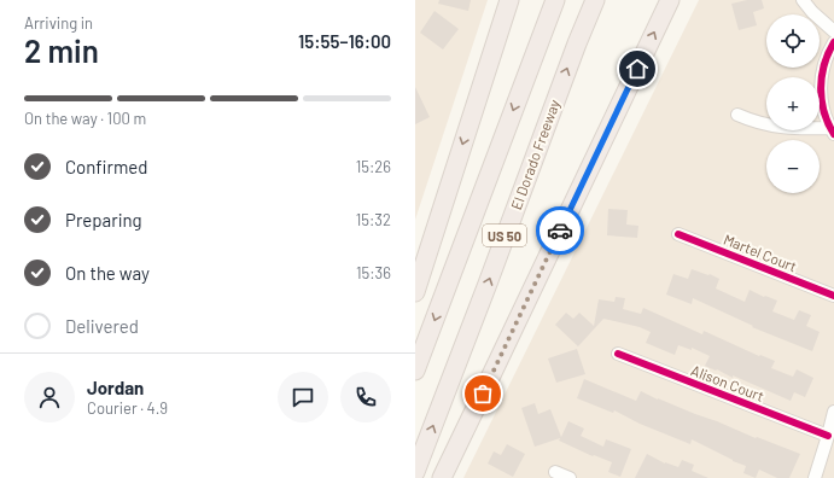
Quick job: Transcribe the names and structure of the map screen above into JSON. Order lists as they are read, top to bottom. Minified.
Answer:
{"streets":{"highway":["El Dorado Freeway","US 50"],"street":["Martel Court","Alison Court"]},"page":{"heading":["2 min","Arriving in","15:55–16:00"],"panel":["Jordan","Courier · 4.9"],"map_buttons":["+","−"],"bar":"On the way · 100 m","list":[["Confirmed","15:26"],["Preparing","15:32"],["On the way","15:36"],"Delivered"]}}
